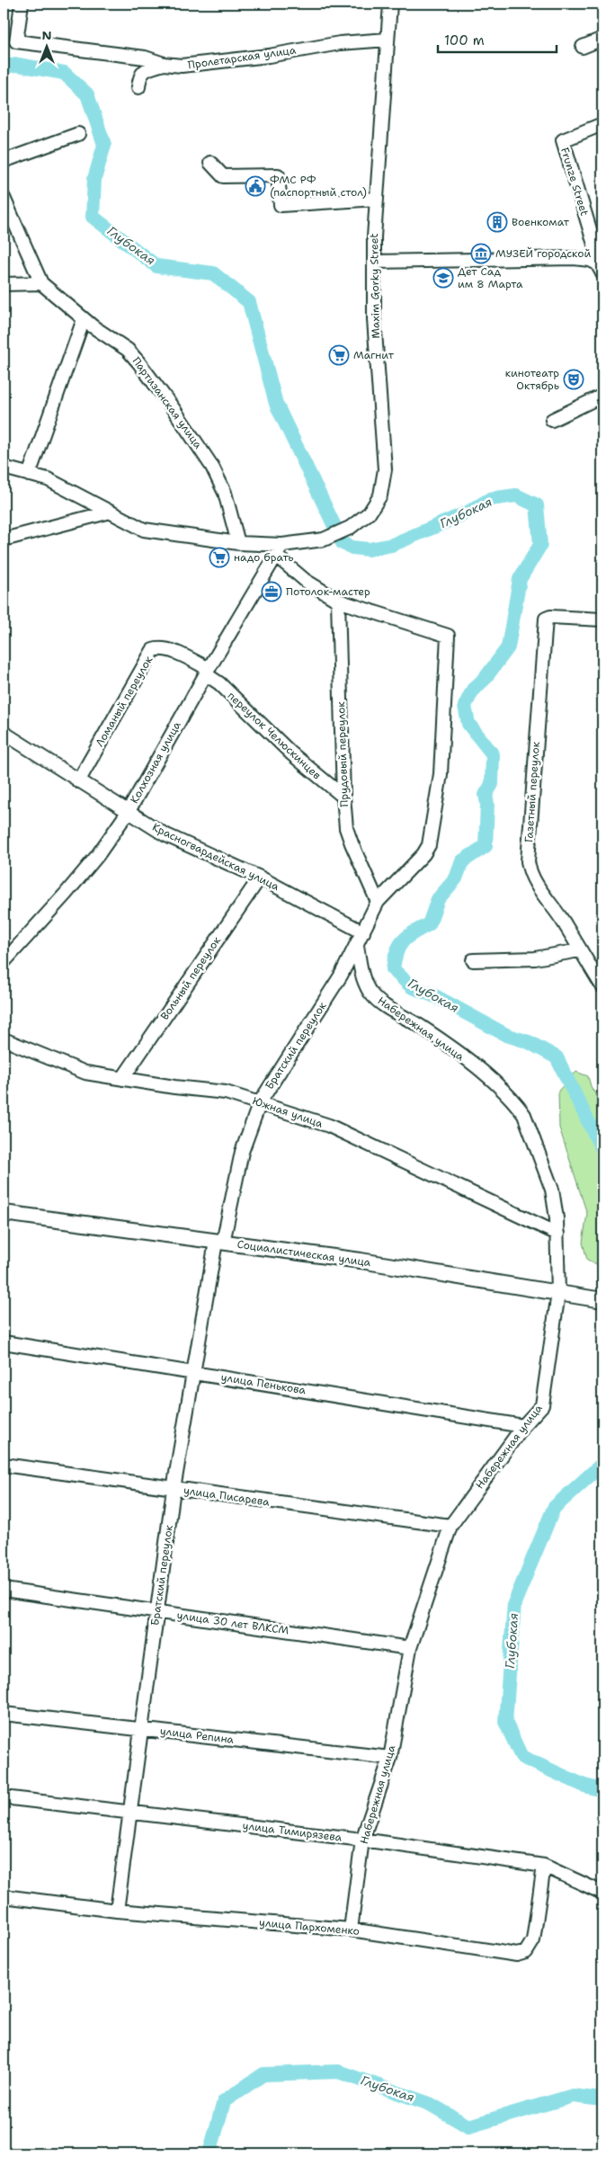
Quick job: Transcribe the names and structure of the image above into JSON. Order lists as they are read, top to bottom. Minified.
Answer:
{"streets":{"main road":["Социалистическая улица"],"street":["Пролетарская улица","Frunze Street","Maxim Gorky Street","Партизанская улица","Ломаный переулок","переулок Челюскинцев","Прудовый переулок","Колхозная улица","Газетный переулок","Красногвардейская улица","Вольный переулок","Набережная улица","Братский переулок","Южная улица","улица Пенькова","улица Писарева","улица 30 лет ВЛКСМ","улица Репина","улица Тимирязева","улица Пархоменко"]},"crossings":[["Пролетарская улица","Maxim Gorky Street"],["Maxim Gorky Street","Партизанская улица"],["Maxim Gorky Street","Колхозная улица"],["Ломаный переулок","переулок Челюскинцев"],["Ломаный переулок","Колхозная улица"],["Ломаный переулок","Красногвардейская улица"],["переулок Челюскинцев","Прудовый переулок"],["переулок Челюскинцев","Колхозная улица"],["Колхозная улица","Красногвардейская улица"],["Красногвардейская улица","Вольный переулок"],["Красногвардейская улица","Братский переулок"],["Вольный переулок","Южная улица"],["Набережная улица","Братский переулок"],["Набережная улица","Южная улица"],["Набережная улица","Социалистическая улица"],["Набережная улица","улица Пенькова"],["Набережная улица","улица Писарева"],["Набережная улица","улица 30 лет ВЛКСМ"],["Набережная улица","улица Репина"],["Набережная улица","улица Тимирязева"],["Набережная улица","улица Пархоменко"],["Братский переулок","Южная улица"],["Братский переулок","Социалистическая улица"],["Братский переулок","улица Пенькова"],["Братский переулок","улица Писарева"],["Братский переулок","улица 30 лет ВЛКСМ"],["Братский переулок","улица Репина"],["Братский переулок","улица Тимирязева"],["Братский переулок","улица Пархоменко"],["улица Тимирязева","улица Пархоменко"]],"water":["Глубокая"],"places":{"public building":["ФМС РФ (паспортный стол)"],"building":["Военкомат"],"museum":["МУЗЕЙ городской"],"school or university":["Дет Сад им 8 Марта"],"supermarket":["Магнит","надо брать"],"theatre":["кинотеатр Октябрь"],"office":["Потолок-мастер"]},"scale_bar":"100 m","north":"top"}
